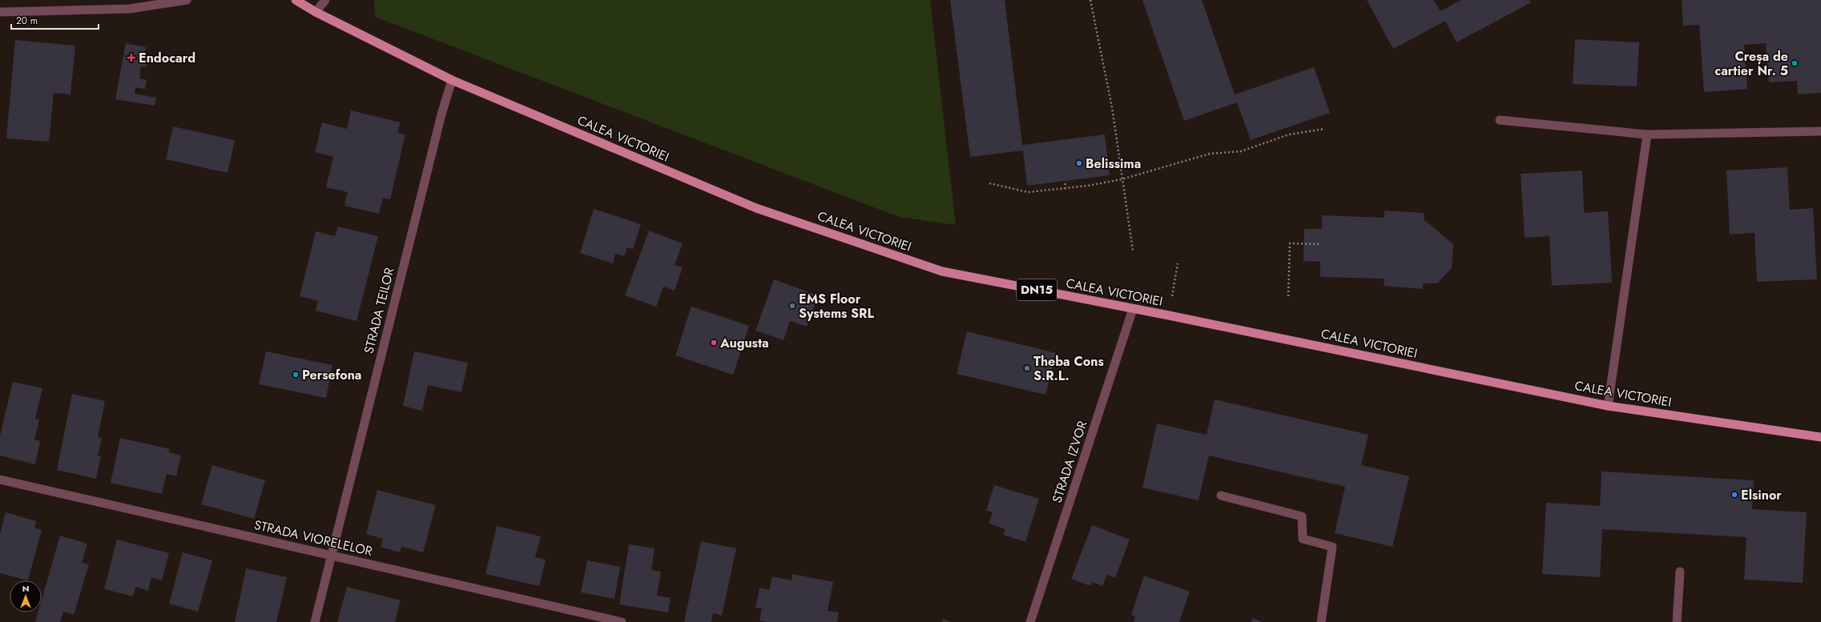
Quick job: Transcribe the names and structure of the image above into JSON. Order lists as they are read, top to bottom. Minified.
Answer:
{"streets":{"main road":["CALEA VICTORIEI","DN15"],"street":["STRADA TEILOR","STRADA IZVOR","STRADA VIORELELOR"]},"crossings":[["CALEA VICTORIEI","STRADA TEILOR"],["CALEA VICTORIEI","STRADA IZVOR"],["STRADA TEILOR","STRADA VIORELELOR"]],"places":{"health":["Endocard"],"other":["Creșa de cartier Nr. 5","Belissima","EMS Floor Systems SRL","Augusta","Theba Cons S.R.L.","Persefona","Elsinor"]},"scale_bar":"20 m","north":"top"}
